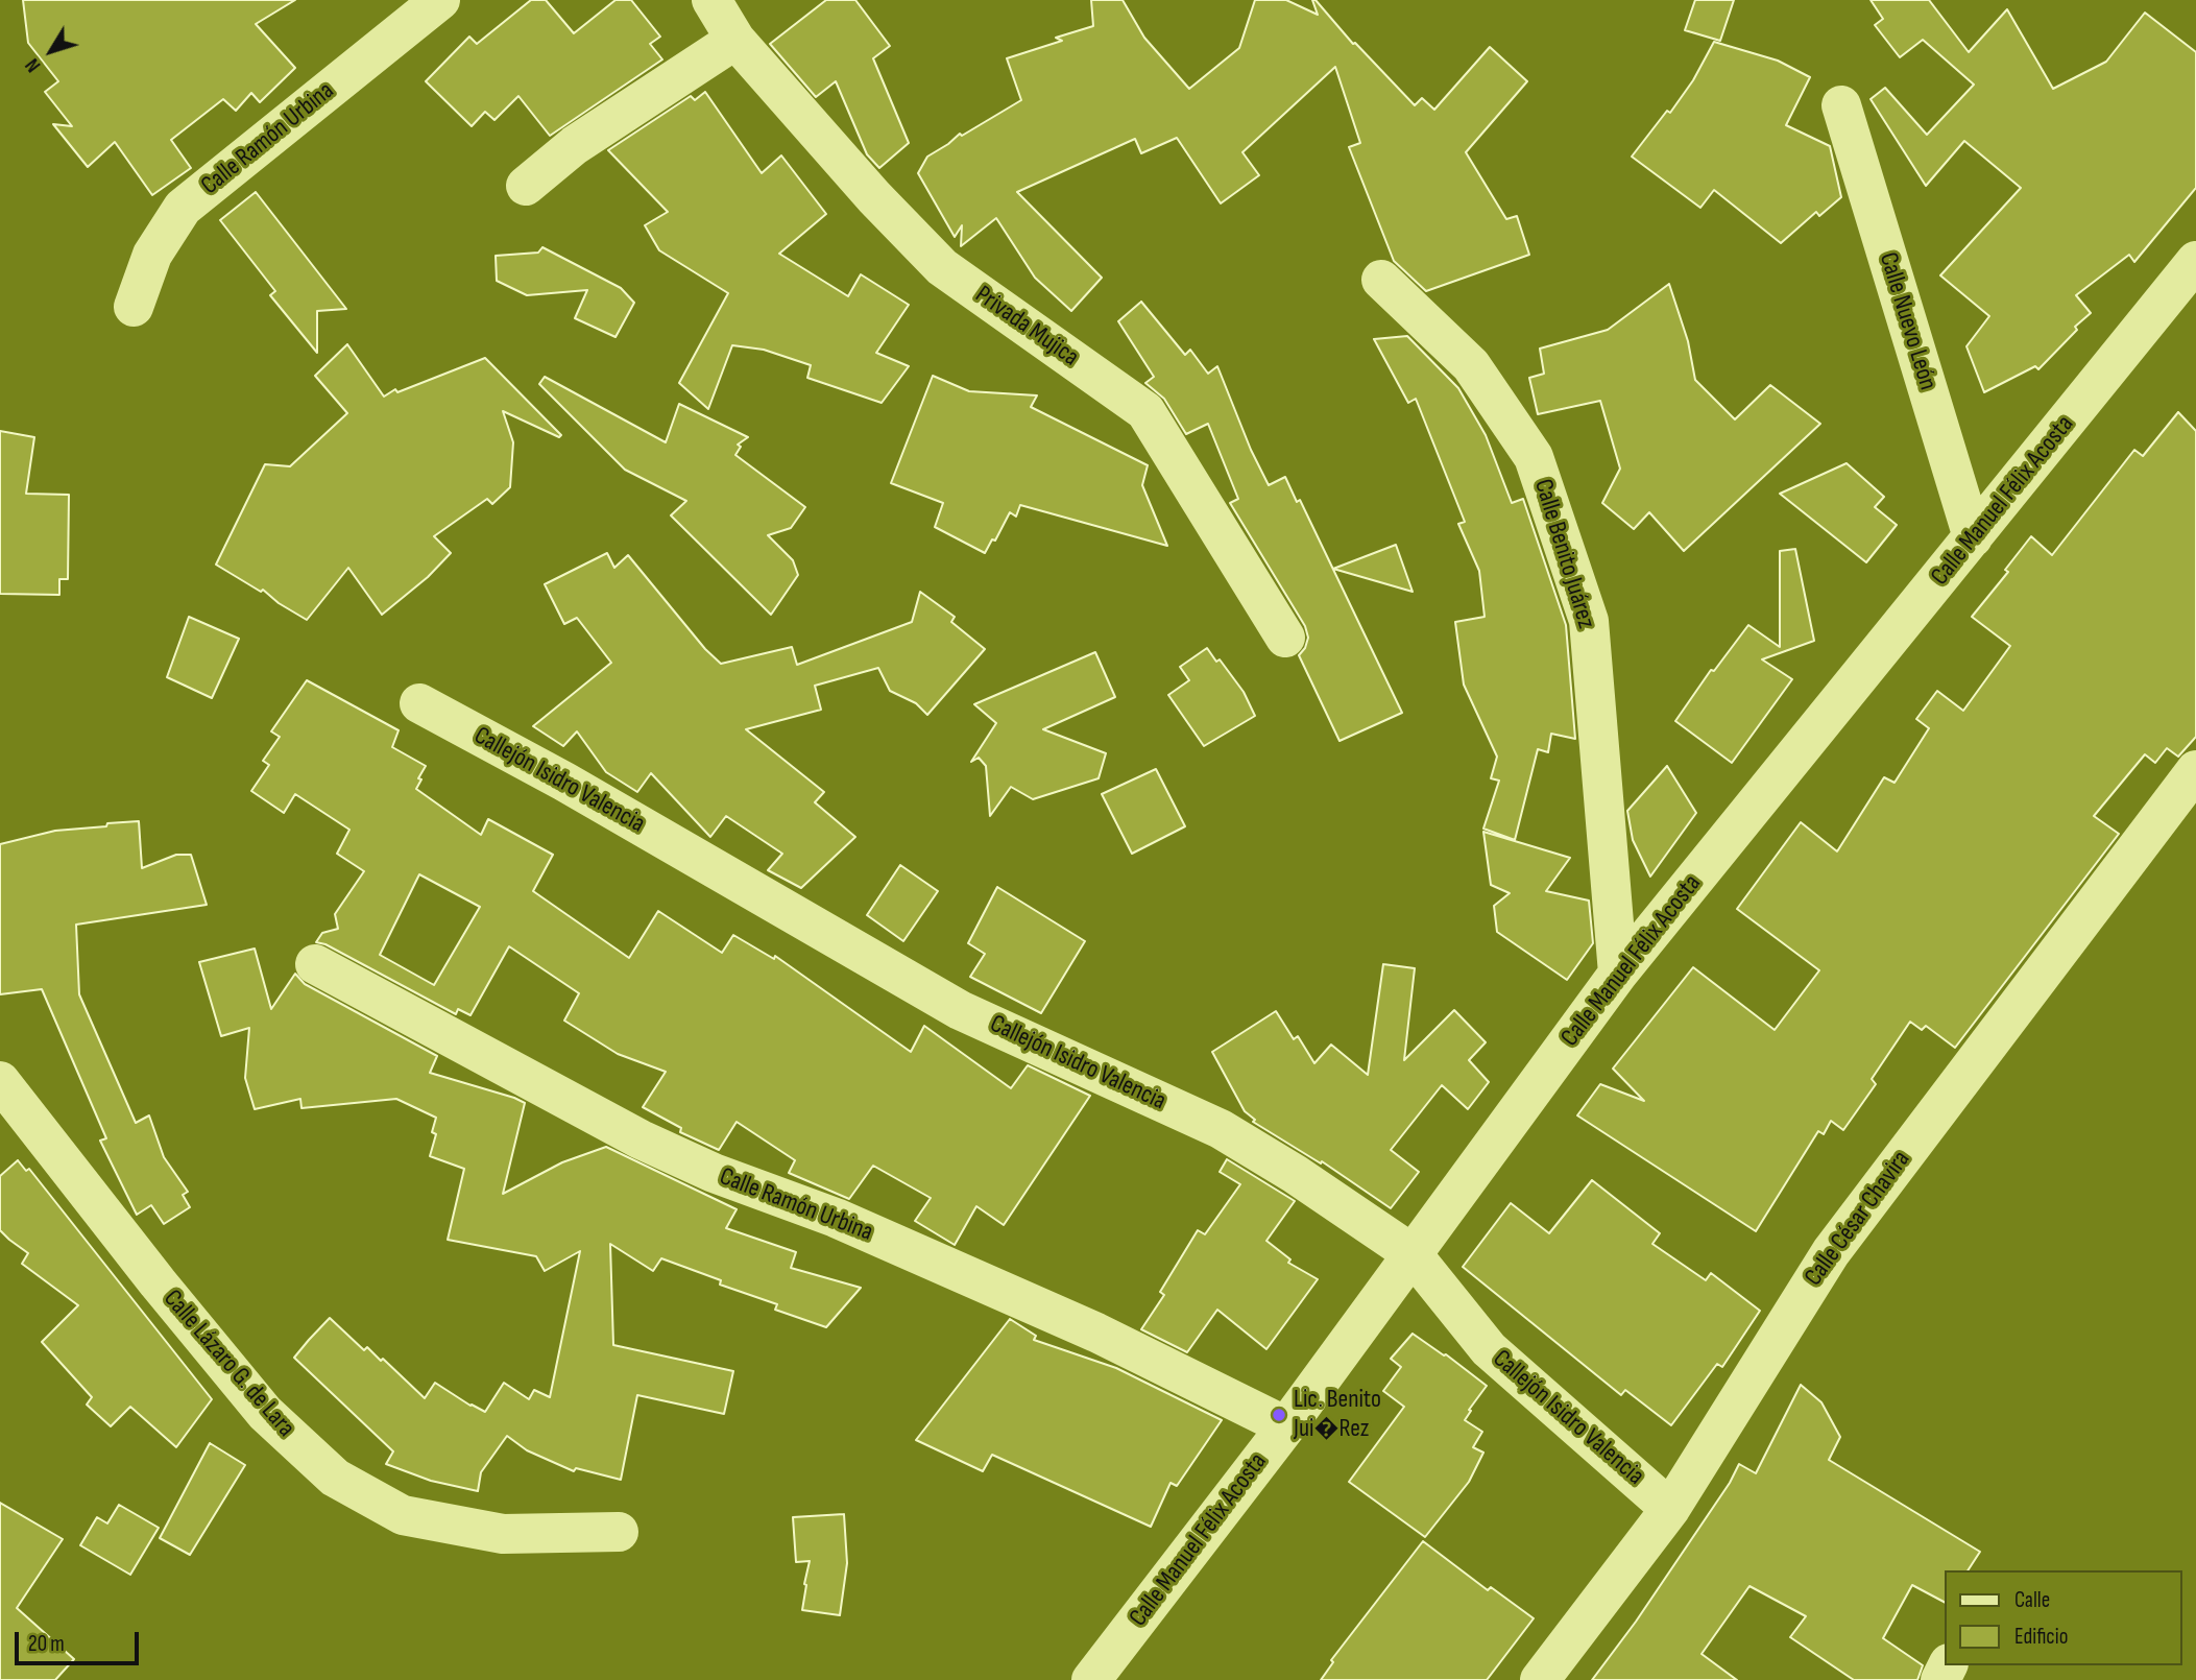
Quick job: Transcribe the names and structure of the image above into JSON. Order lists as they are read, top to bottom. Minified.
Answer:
{"streets":{"street":["Calle Ramón Urbina","Calle Nuevo León","Privada Mujica","Calle Manuel Félix Acosta","Calle Benito Juárez","Callejón Isidro Valencia","Calle César Chavira","Calle Lázaro G. de Lara"]},"crossings":[["Calle Ramón Urbina","Calle Manuel Félix Acosta"],["Calle Nuevo León","Calle Manuel Félix Acosta"],["Calle Manuel Félix Acosta","Calle Benito Juárez"],["Calle Manuel Félix Acosta","Callejón Isidro Valencia"],["Callejón Isidro Valencia","Calle César Chavira"]],"places":["Lic. Benito Jui�Rez"],"legend":["Calle","Edificio"],"scale_bar":"20 m","north":"bottom left"}
